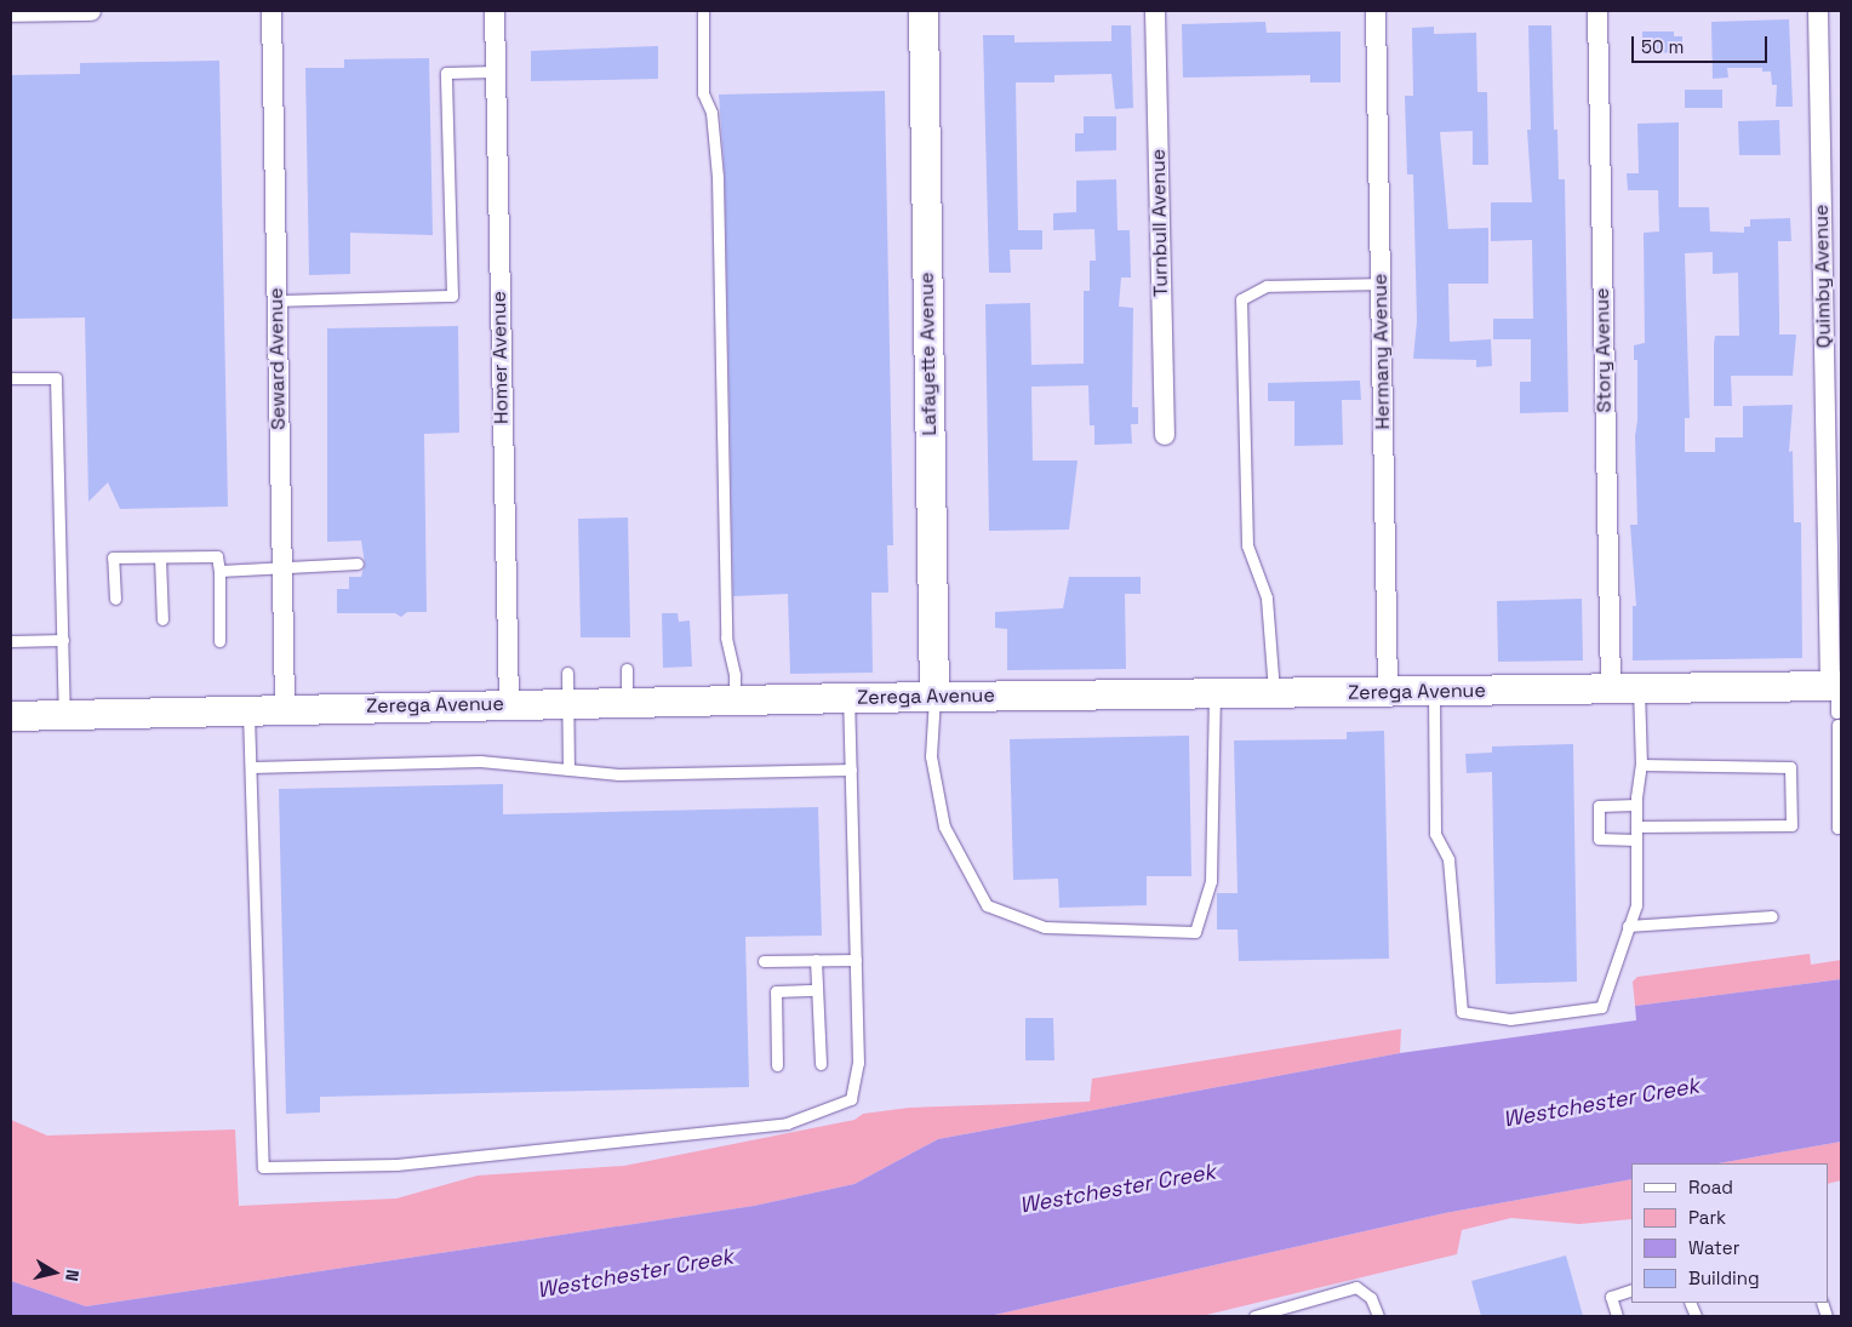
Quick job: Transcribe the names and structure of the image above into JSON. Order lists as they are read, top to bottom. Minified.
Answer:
{"streets":{"main road":["Lafayette Avenue","Zerega Avenue"],"street":["Turnbull Avenue","Quimby Avenue","Story Avenue","Hermany Avenue","Homer Avenue","Seward Avenue"]},"crossings":[["Quimby Avenue","Zerega Avenue"],["Story Avenue","Zerega Avenue"],["Hermany Avenue","Zerega Avenue"],["Lafayette Avenue","Zerega Avenue"],["Homer Avenue","Zerega Avenue"],["Seward Avenue","Zerega Avenue"]],"water":["Westchester Creek"],"legend":["Road","Park","Water","Building"],"scale_bar":"50 m","north":"right"}
